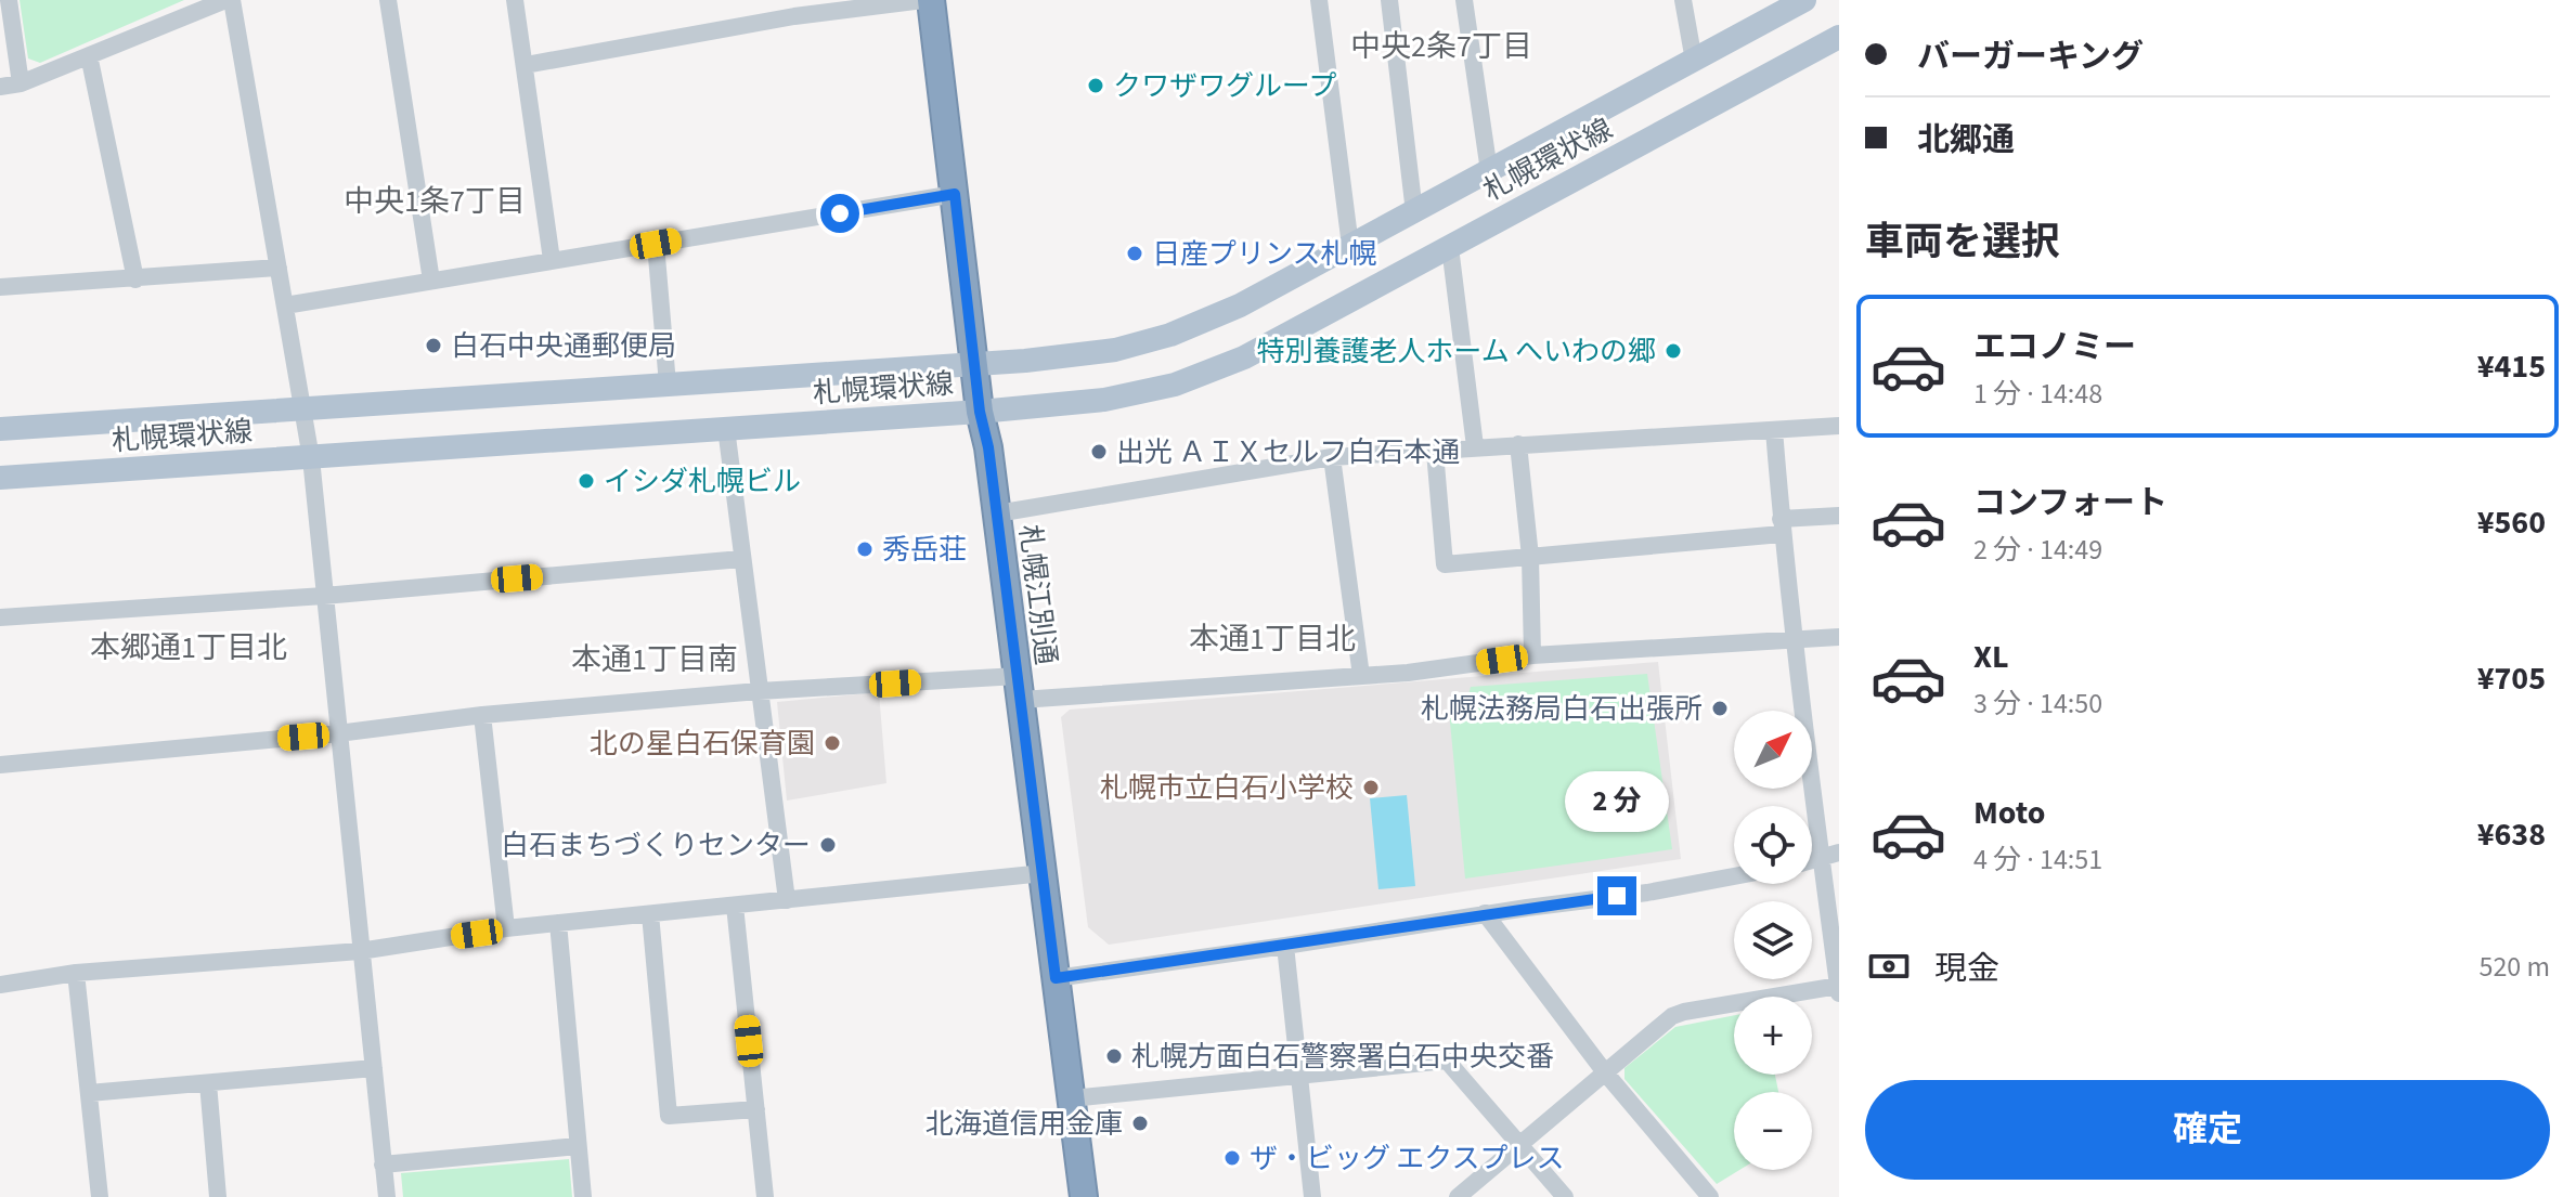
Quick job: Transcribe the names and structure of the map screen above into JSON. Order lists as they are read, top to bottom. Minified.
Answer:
{"streets":{"highway":["札幌江別通"],"main road":["札幌環状線"]},"crossings":[["札幌環状線","札幌江別通"]],"districts":["中央2条7丁目","中央1条7丁目","本通1丁目北","本郷通1丁目北","本通1丁目南"],"places":["クワザワグループ","日産プリンス札幌","白石中央通郵便局","特別養護老人ホーム へいわの郷","出光 ＡＩＸセルフ白石本通","イシダ札幌ビル","秀岳荘","札幌法務局白石出張所","北の星白石保育園","札幌市立白石小学校","白石まちづくりセンター","札幌方面白石警察署白石中央交番","北海道信用金庫","ザ・ビッグ エクスプレス"],"north":"top right","page":{"banner":["バーガーキング","北郷通"],"heading":"車両を選択","list":[{"name":"エコノミー","note":"1 分 · 14:48","value":"¥415"},{"name":"コンフォート","note":"2 分 · 14:49","value":"¥560"},{"name":"XL","note":"3 分 · 14:50","value":"¥705"},{"name":"Moto","note":"4 分 · 14:51","value":"¥638"}],"map_buttons":["+","−"],"bubble":"2 分","pay":["現金","520 m"],"buttons":"確定"}}
